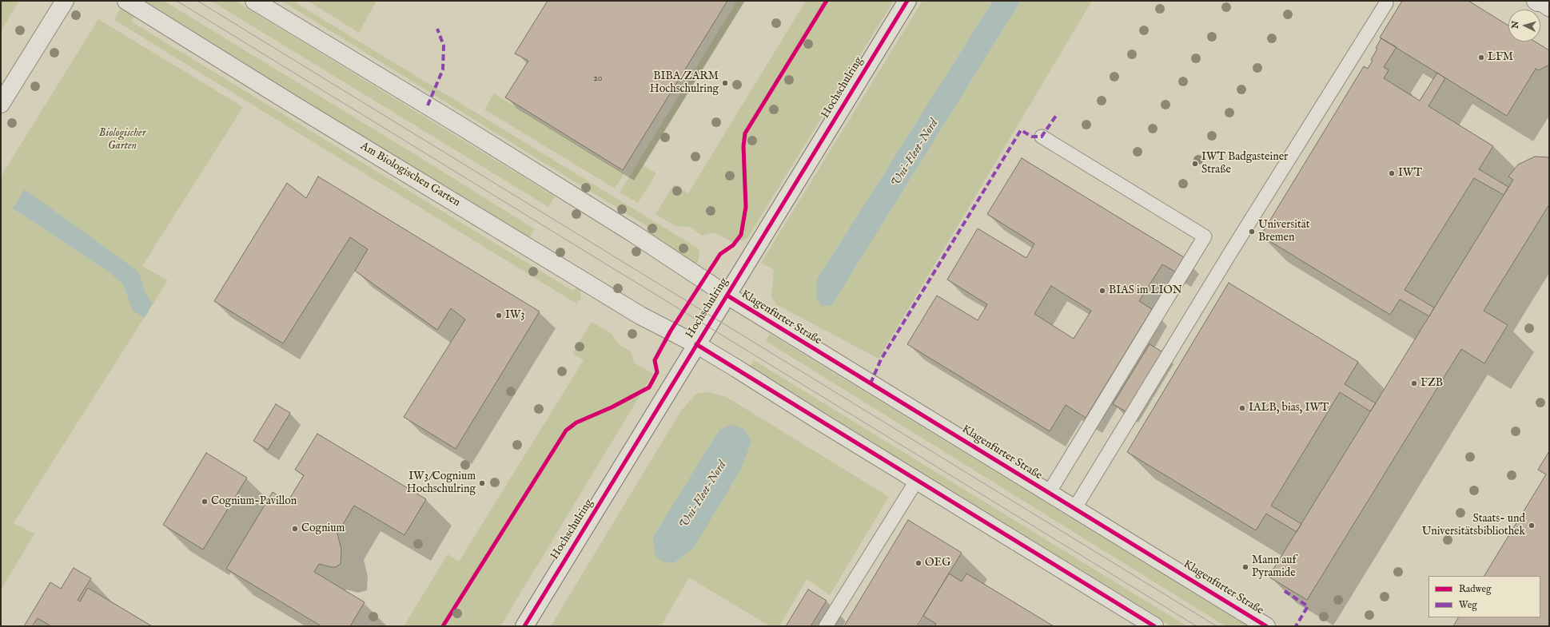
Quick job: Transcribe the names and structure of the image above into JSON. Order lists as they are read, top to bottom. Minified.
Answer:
{"streets":{"street":["Hochschulring","Am Biologischen Garten","Klagenfurter Straße"]},"crossings":[["Hochschulring","Am Biologischen Garten"],["Hochschulring","Klagenfurter Straße"]],"water":["Uni-Fleet-Nord"],"parks":["Biologischer Garten"],"places":["LFM","BIBA/ZARM Hochschulring","IWT Badgasteiner Straße","IWT","Universität Bremen","BIAS im LION","IW3","FZB","IALB, bias, IWT","IW3/Cognium Hochschulring","Cognium-Pavillon","Staats- und Universitätsbibliothek","Cognium","OEG","Mann auf Pyramide"],"house_numbers":["20"],"legend":["Radweg","Weg"],"north":"left"}
